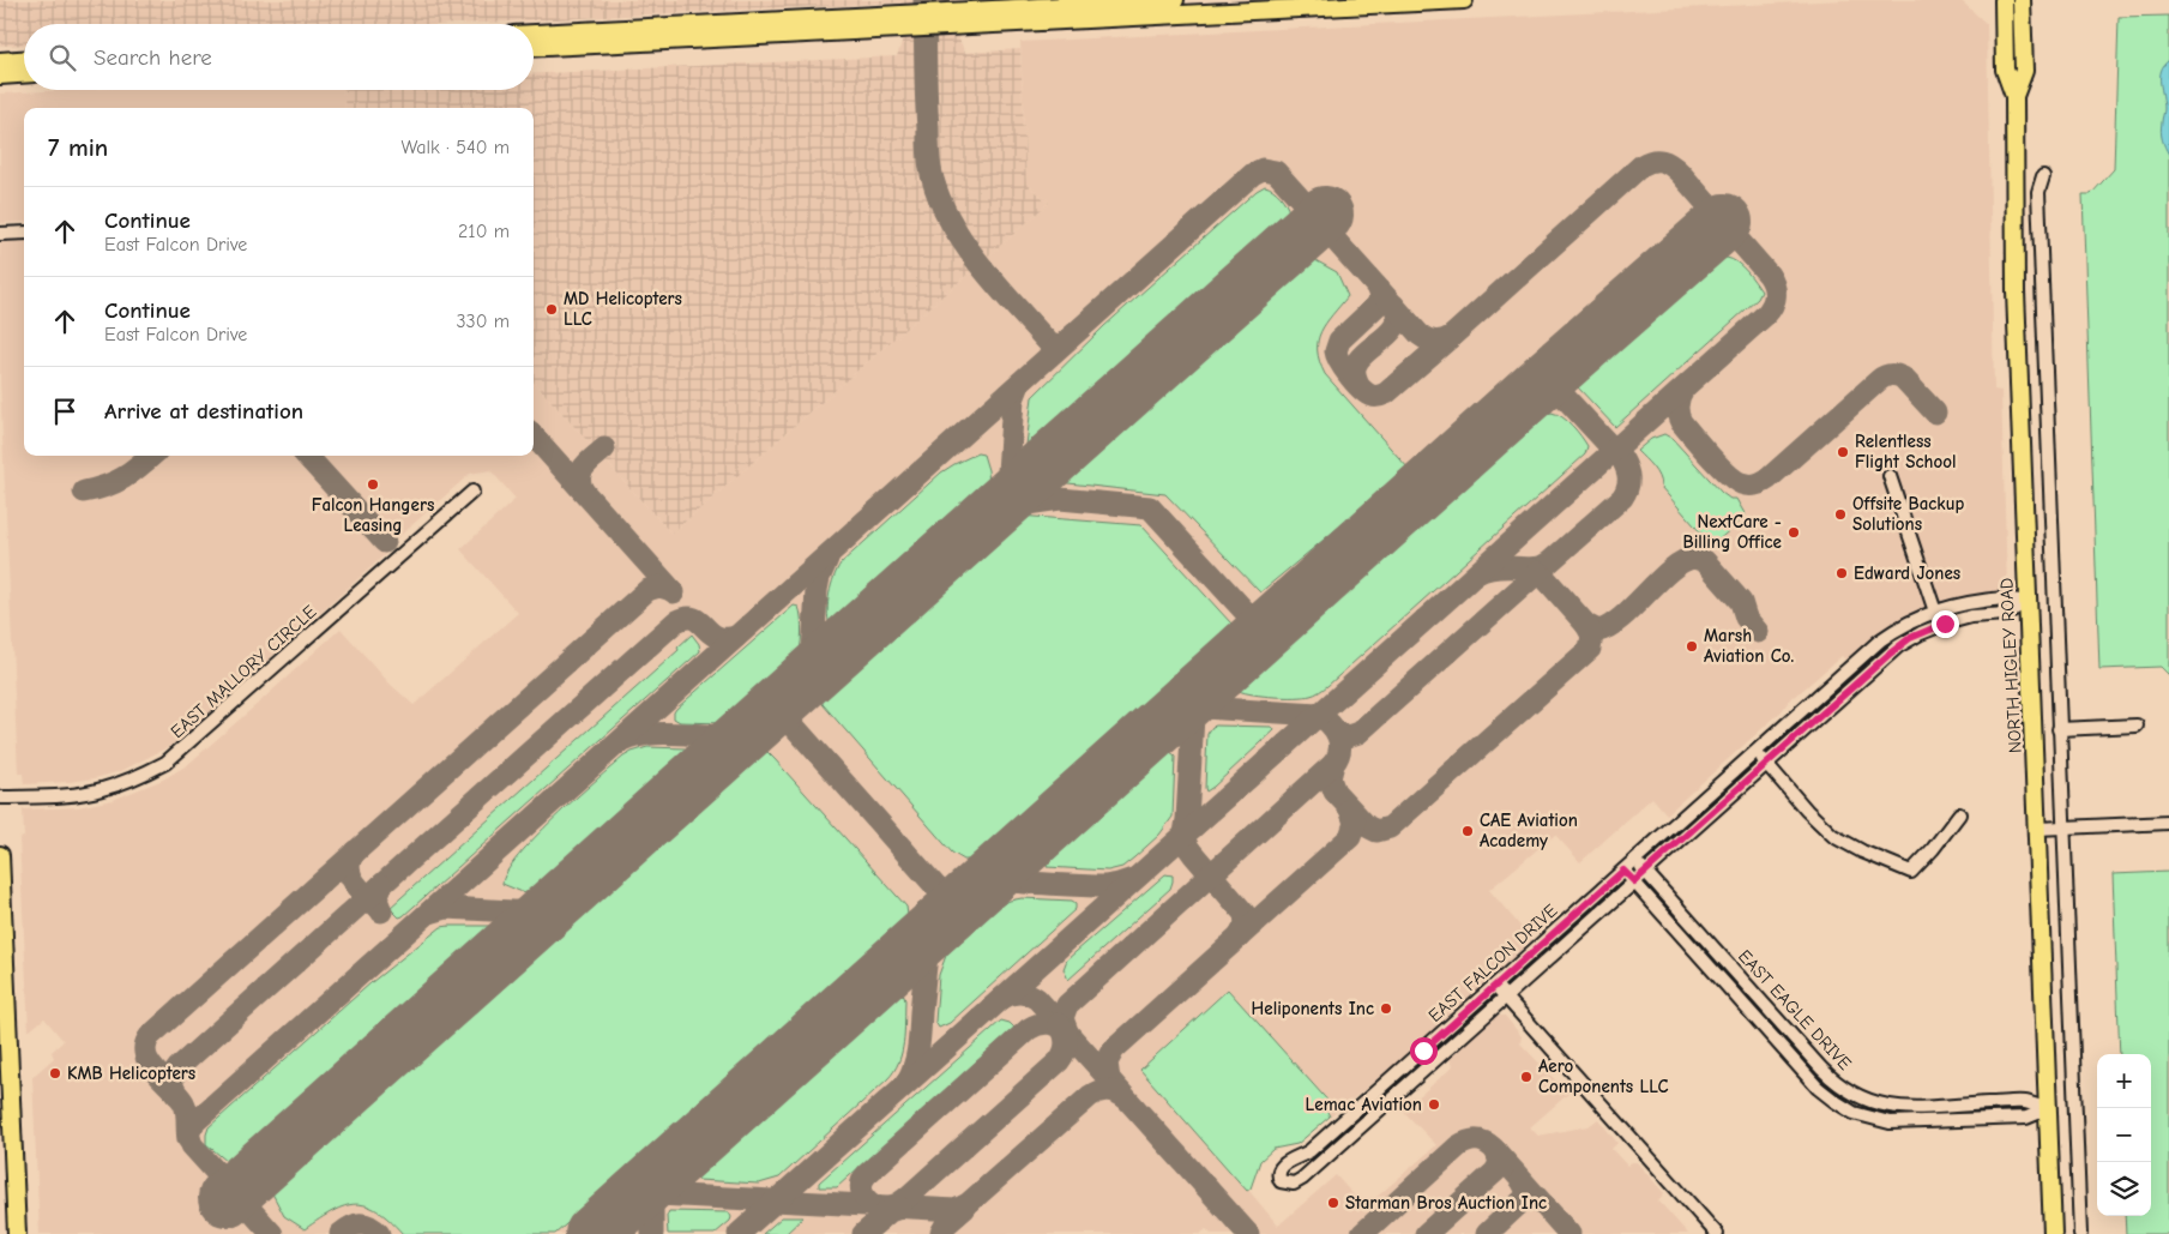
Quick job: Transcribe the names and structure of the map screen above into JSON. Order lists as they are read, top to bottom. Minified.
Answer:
{"streets":{"main road":["NORTH HIGLEY ROAD"],"street":["EAST MALLORY CIRCLE","EAST FALCON DRIVE","EAST EAGLE DRIVE"]},"crossings":[["NORTH HIGLEY ROAD","EAST FALCON DRIVE"],["NORTH HIGLEY ROAD","EAST EAGLE DRIVE"],["EAST FALCON DRIVE","EAST EAGLE DRIVE"]],"places":["MD Helicopters LLC","Relentless Flight School","Falcon Hangers Leasing","Offsite Backup Solutions","NextCare - Billing Office","Edward Jones","Marsh Aviation Co.","CAE Aviation Academy","Heliponents Inc","KMB Helicopters","Aero Components LLC","Lemac Aviation","Starman Bros Auction Inc"],"page":{"search":"Search here","heading":["7 min","Walk · 540 m"],"list":[["Continue","East Falcon Drive","210 m"],["Continue","East Falcon Drive","330 m"],"Arrive at destination"],"map_buttons":["+","−"]}}
